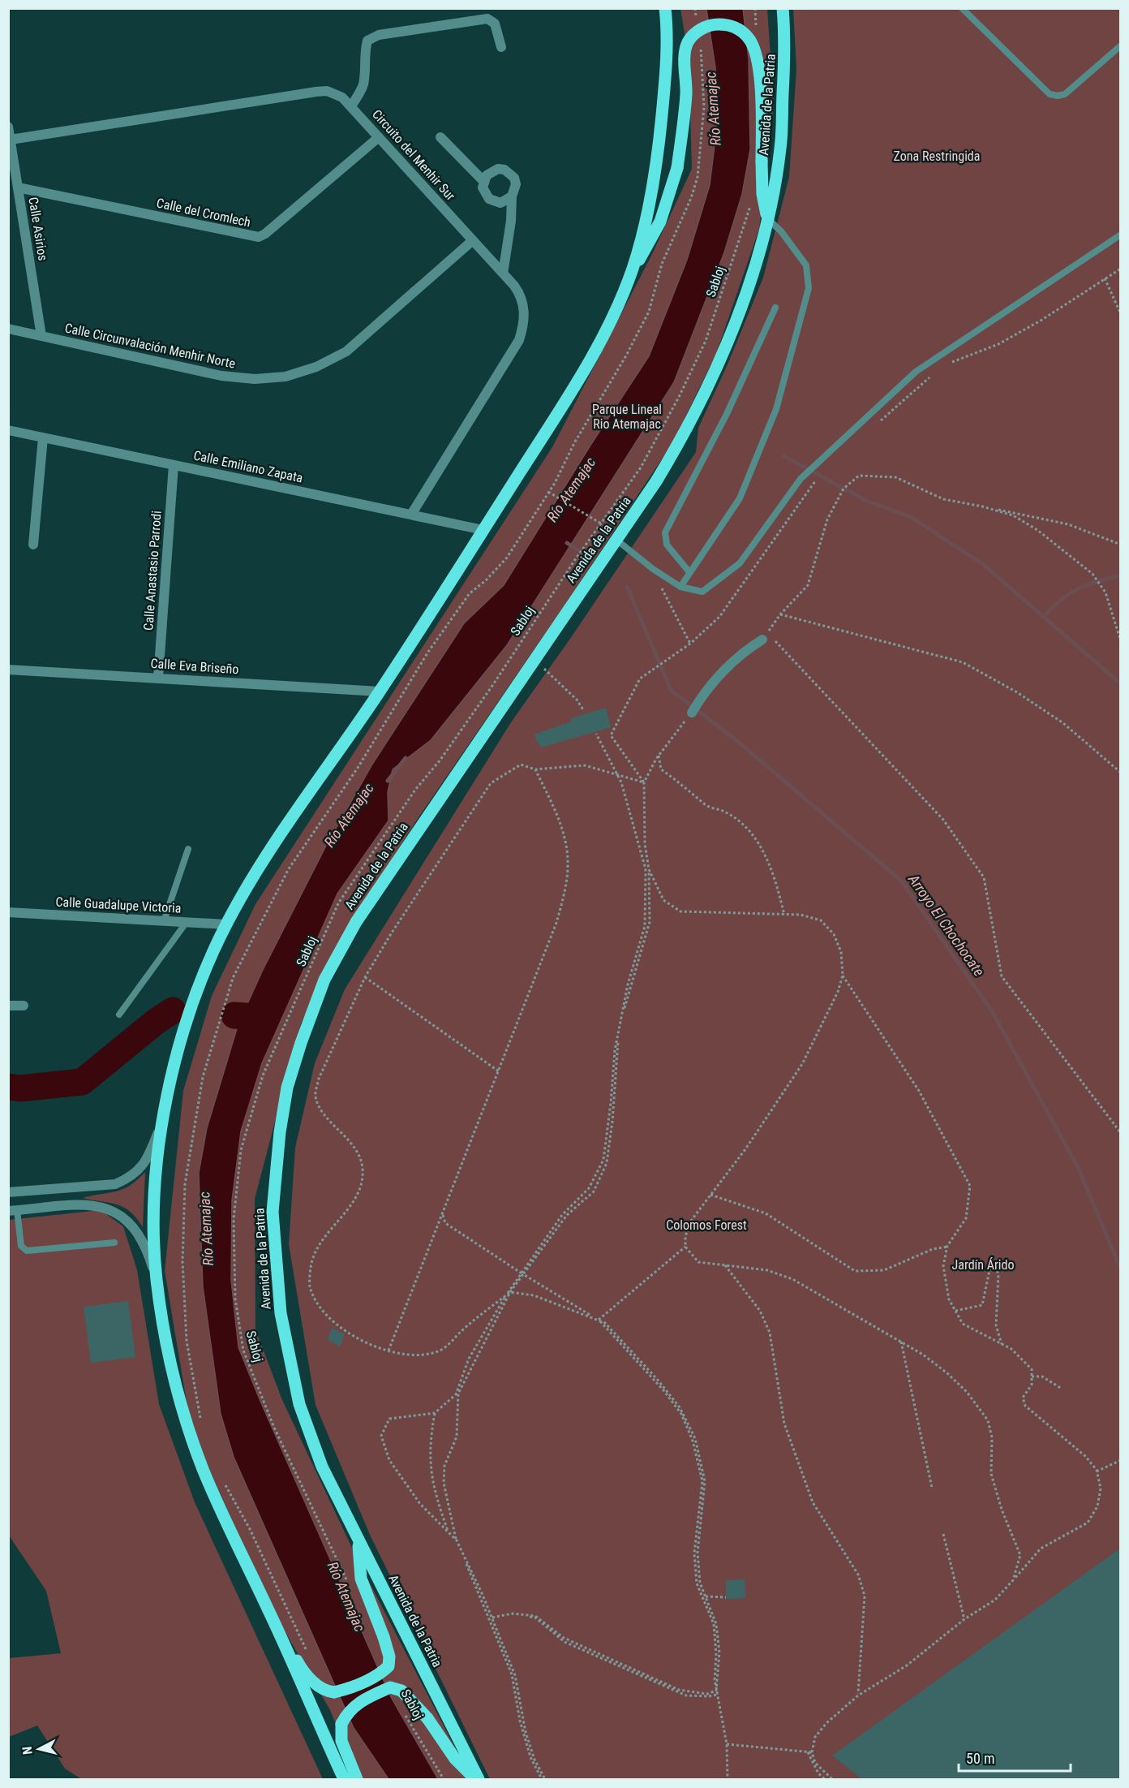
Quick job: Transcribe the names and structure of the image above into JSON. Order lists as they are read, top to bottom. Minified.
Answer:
{"streets":{"main road":["Avenida de la Patria"],"street":["Circuito del Menhir Sur","Calle del Cromlech","Calle Asirios","Calle Circunvalación Menhir Norte","Calle Emiliano Zapata","Calle Anastasio Parrodi","Calle Eva Briseño","Calle Guadalupe Victoria"],"path":["Sabloj"]},"crossings":[["Circuito del Menhir Sur","Calle del Cromlech"],["Circuito del Menhir Sur","Calle Asirios"],["Circuito del Menhir Sur","Calle Circunvalación Menhir Norte"],["Circuito del Menhir Sur","Calle Emiliano Zapata"],["Calle del Cromlech","Calle Asirios"],["Calle Asirios","Calle Circunvalación Menhir Norte"],["Calle Emiliano Zapata","Calle Anastasio Parrodi"],["Calle Anastasio Parrodi","Calle Eva Briseño"]],"water":["Río Atemajac","Arroyo El Chochocate"],"parks":["Zona Restringida","Parque Lineal Rio Atemajac","Colomos Forest","Jardín Árido"],"scale_bar":"50 m","north":"left"}
